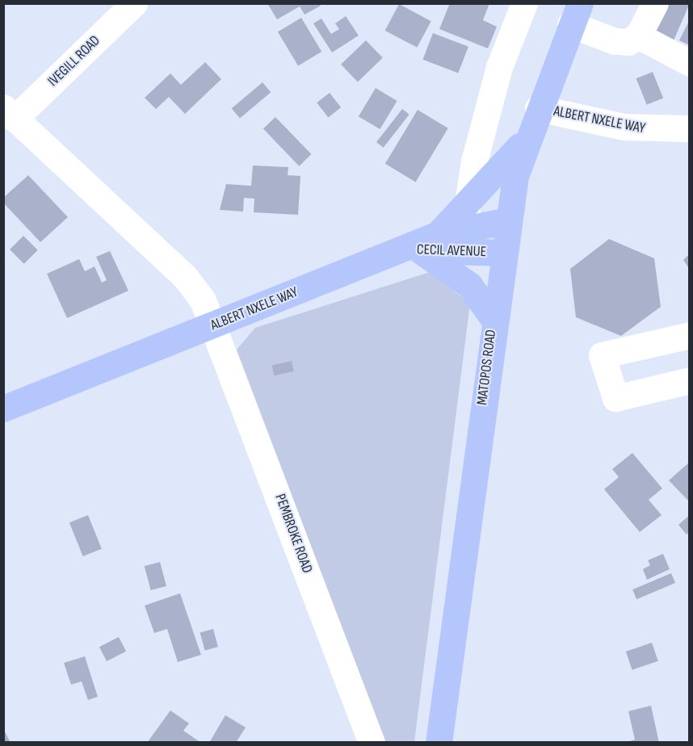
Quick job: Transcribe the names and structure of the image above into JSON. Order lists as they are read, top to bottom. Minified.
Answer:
{"streets":{"main road":["ALBERT NXELE WAY","CECIL AVENUE","MATOPOS ROAD"],"street":["IVEGILL ROAD","PEMBROKE ROAD"]},"crossings":[["IVEGILL ROAD","PEMBROKE ROAD"],["ALBERT NXELE WAY","CECIL AVENUE"],["ALBERT NXELE WAY","MATOPOS ROAD"],["ALBERT NXELE WAY","PEMBROKE ROAD"],["CECIL AVENUE","MATOPOS ROAD"]]}
